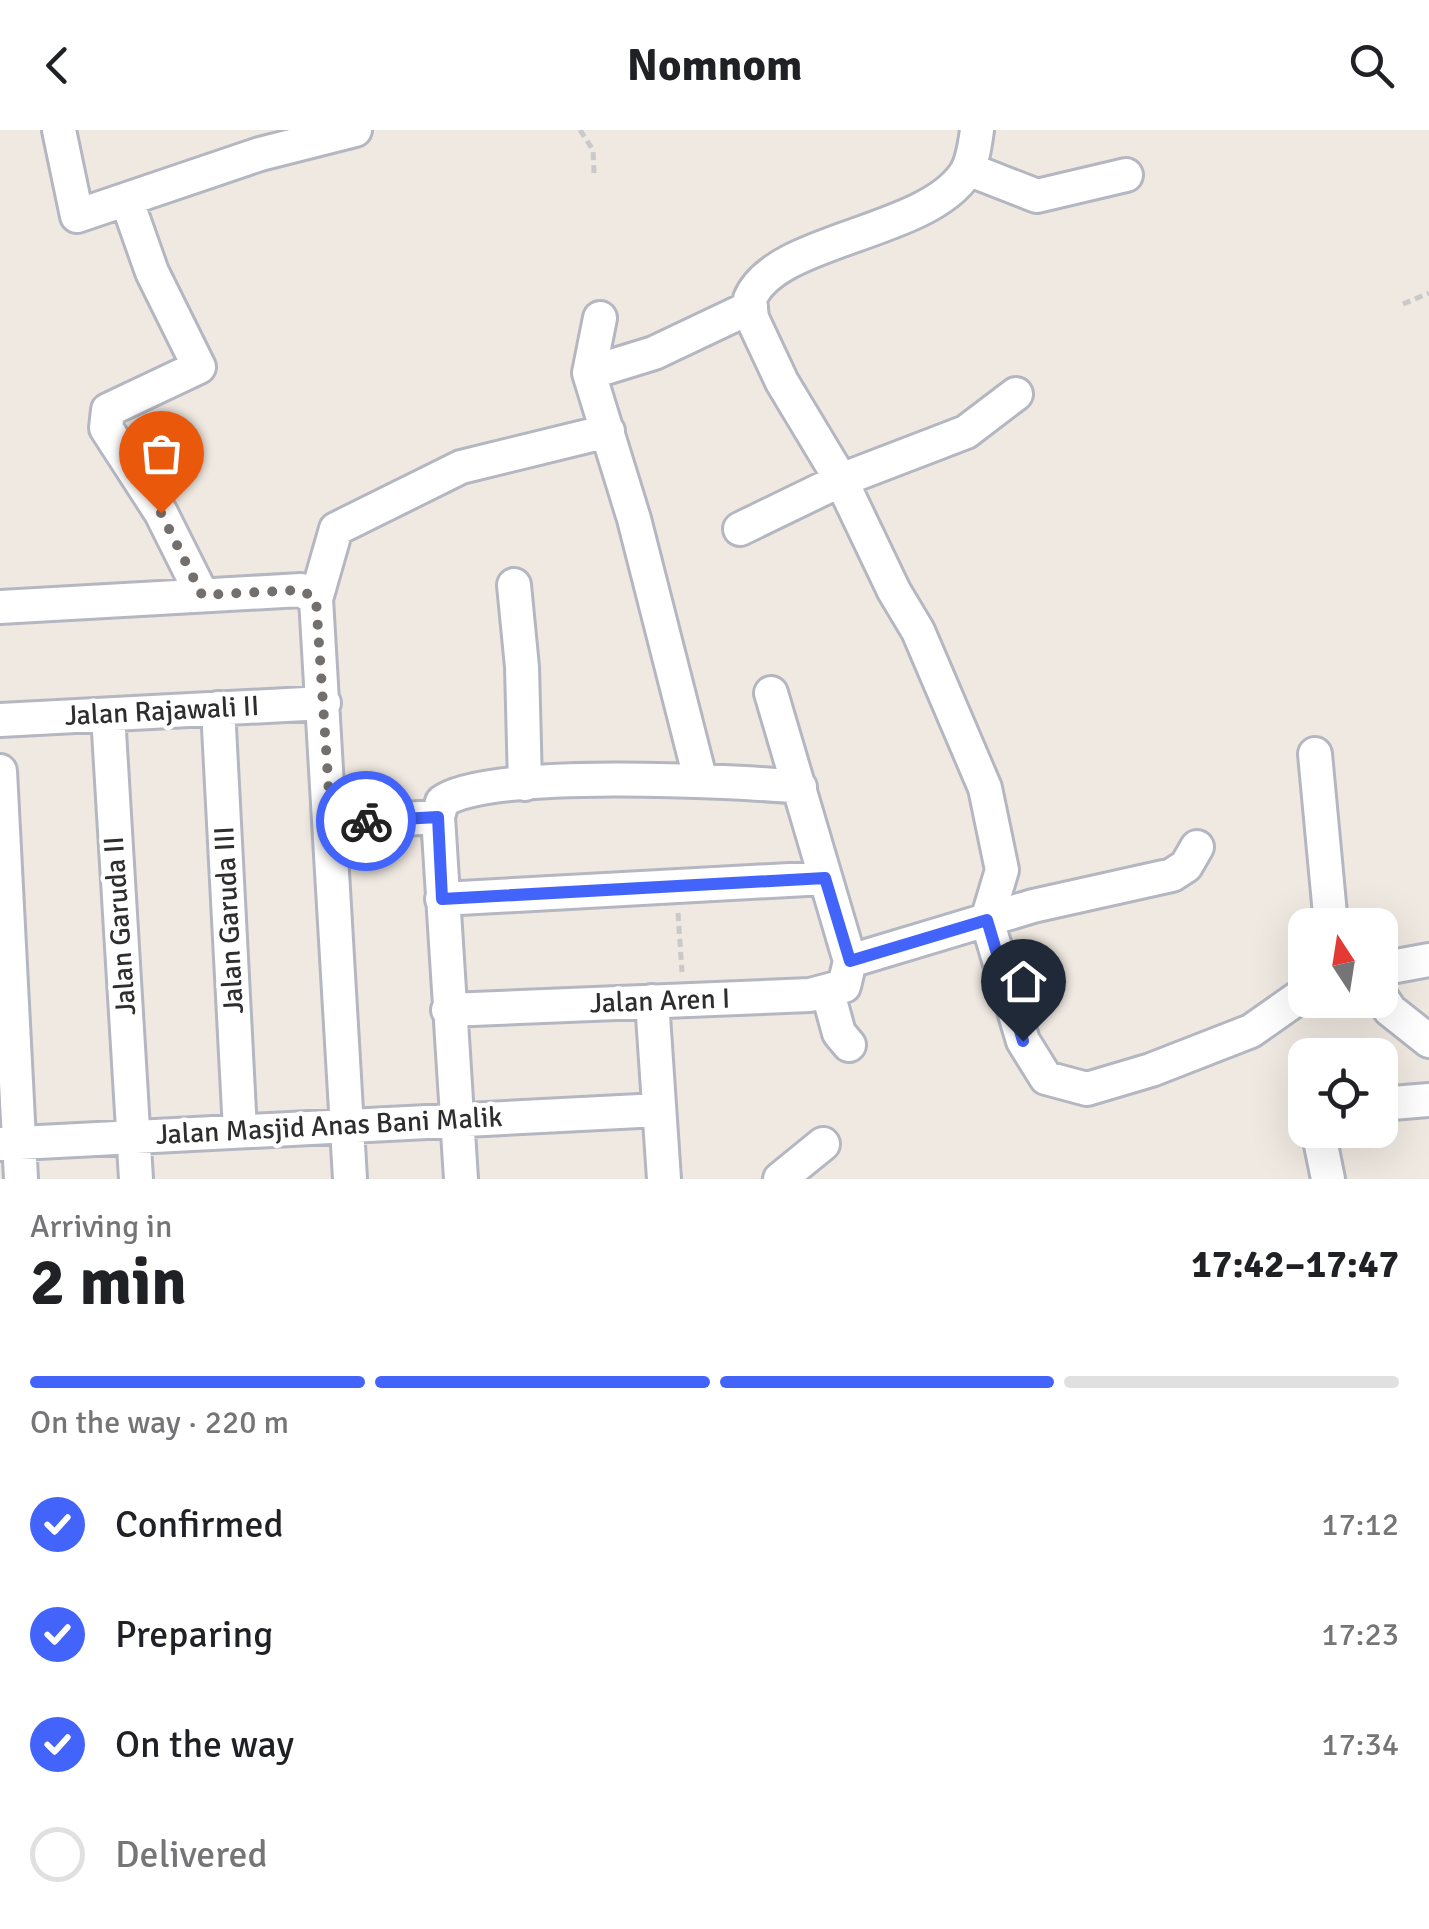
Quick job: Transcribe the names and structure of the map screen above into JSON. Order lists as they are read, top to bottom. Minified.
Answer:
{"streets":{"street":["Jalan Rajawali II","Jalan Garuda III","Jalan Garuda II","Jalan Aren I","Jalan Masjid Anas Bani Malik"]},"crossings":[["Jalan Rajawali II","Jalan Garuda III"],["Jalan Rajawali II","Jalan Garuda II"],["Jalan Garuda III","Jalan Masjid Anas Bani Malik"],["Jalan Garuda II","Jalan Masjid Anas Bani Malik"]],"north":"top","page":{"header":"Nomnom","heading":["2 min","Arriving in","17:42–17:47"],"bar":"On the way · 220 m","list":[["Confirmed","17:12"],["Preparing","17:23"],["On the way","17:34"],"Delivered"]}}
